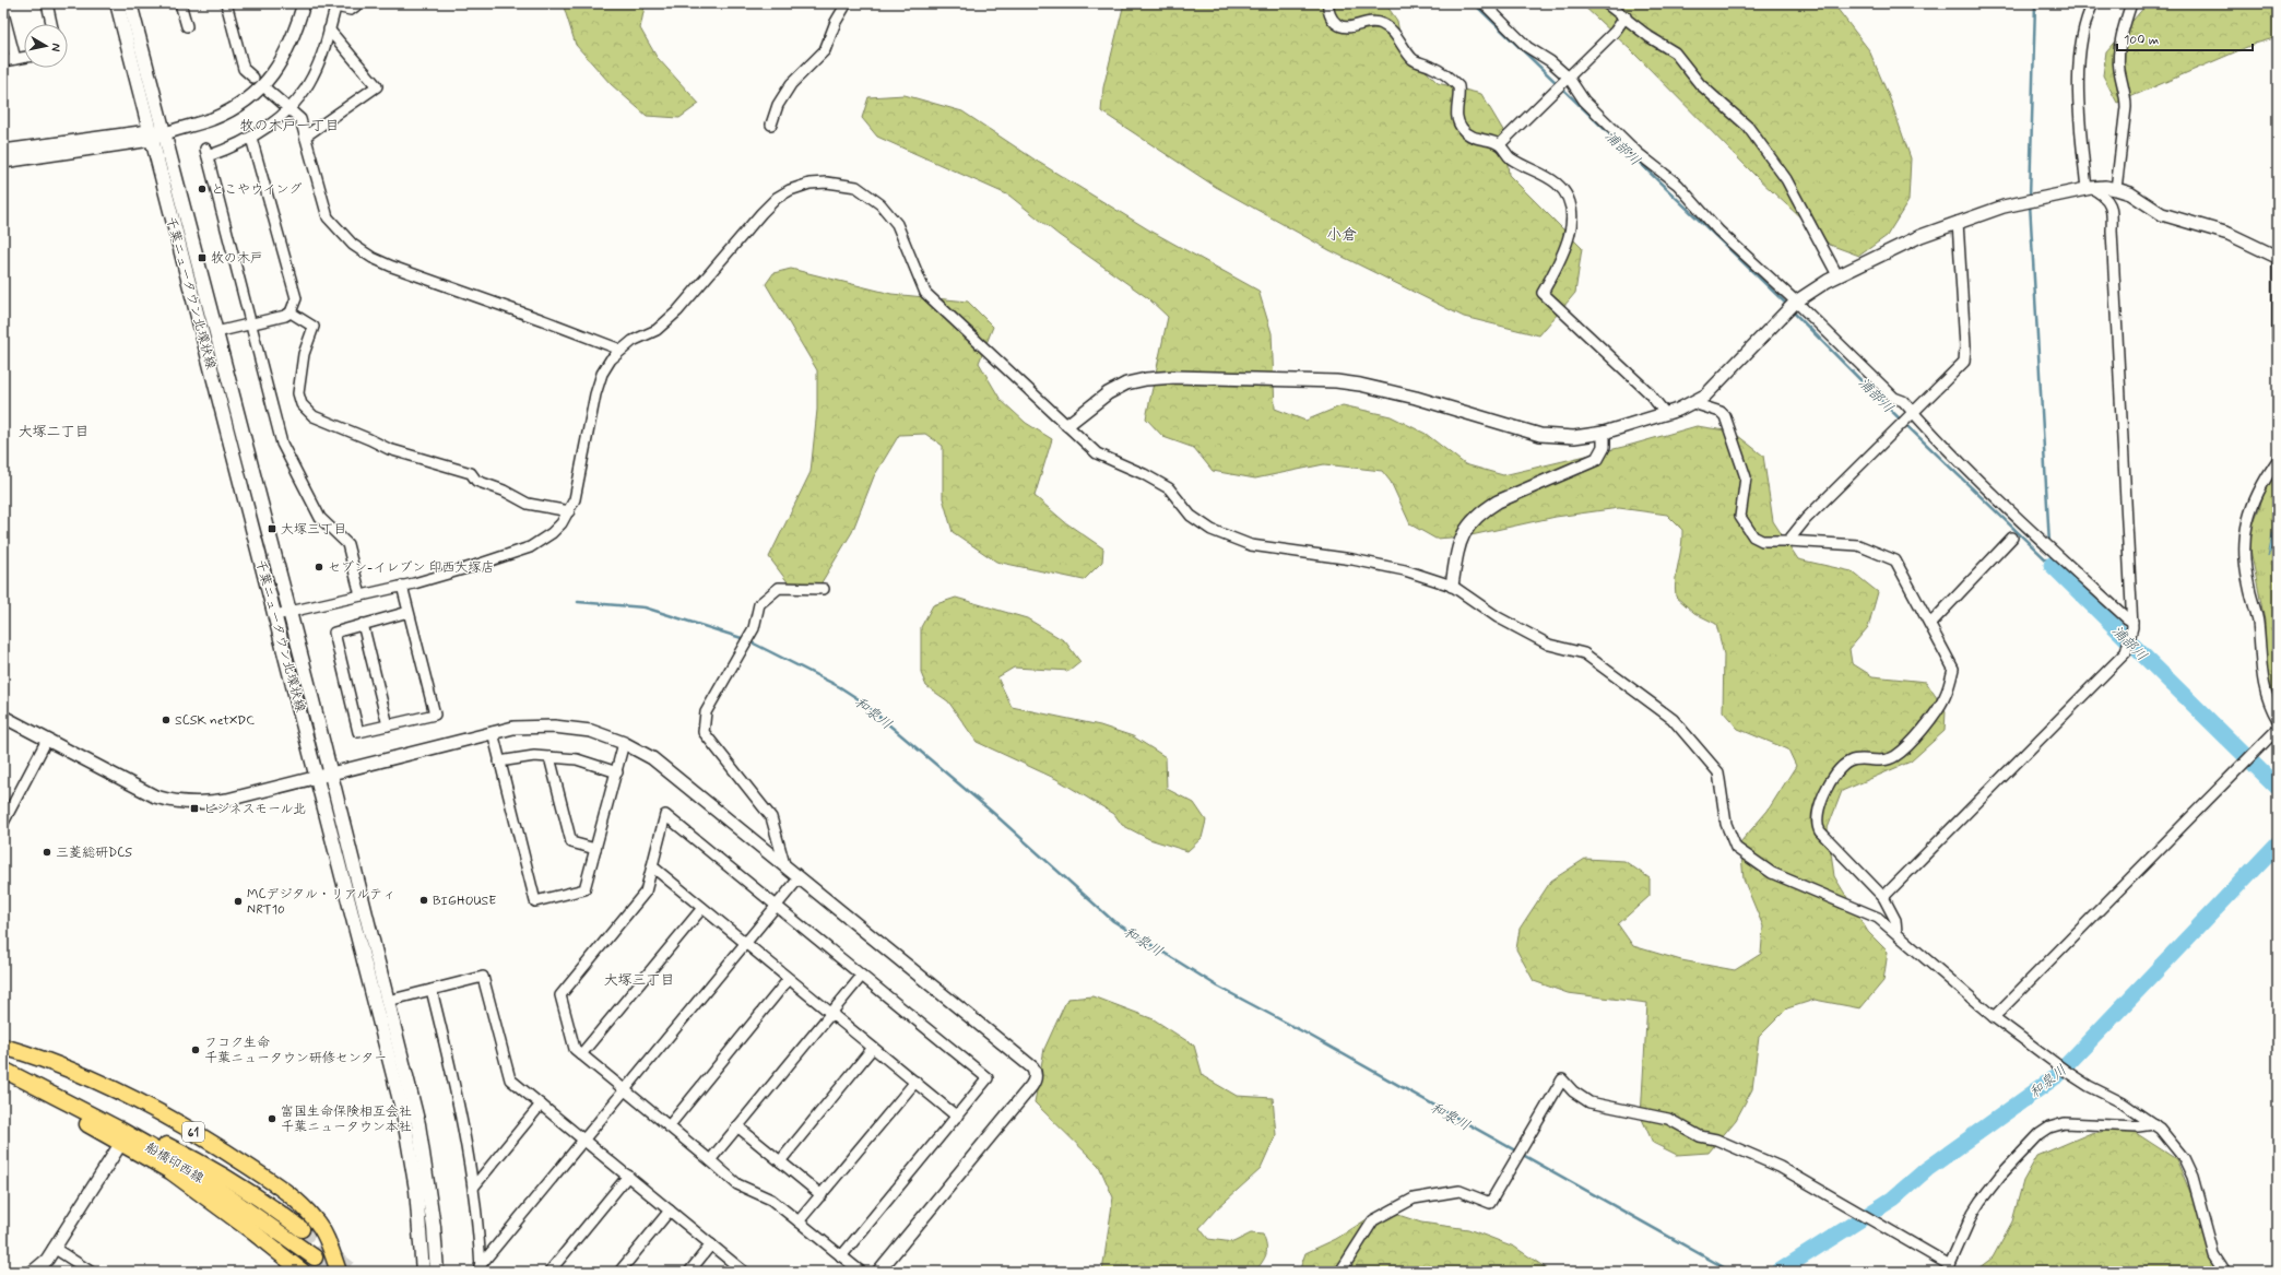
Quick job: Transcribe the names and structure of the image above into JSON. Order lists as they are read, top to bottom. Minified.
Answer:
{"streets":{"main road":["千葉ニュータウン北環状線","61","船橋印西線"]},"crossings":[["61","船橋印西線"]],"districts":["牧の木戸一丁目","小倉","大塚二丁目","大塚三丁目"],"water":["浦部川","和泉川"],"places":{"other":["とこやウイング","セブン-イレブン 印西大塚店","SCSK netXDC","三菱総研DCS","BIGHOUSE","MCデジタル・リアルティ NRT10","フコク生命 千葉ニュータウン研修センター","富国生命保険相互会社 千葉ニュータウン本社"],"transit":["牧の木戸","大塚三丁目","ビジネスモール北"]},"scale_bar":"100 m","north":"right"}
